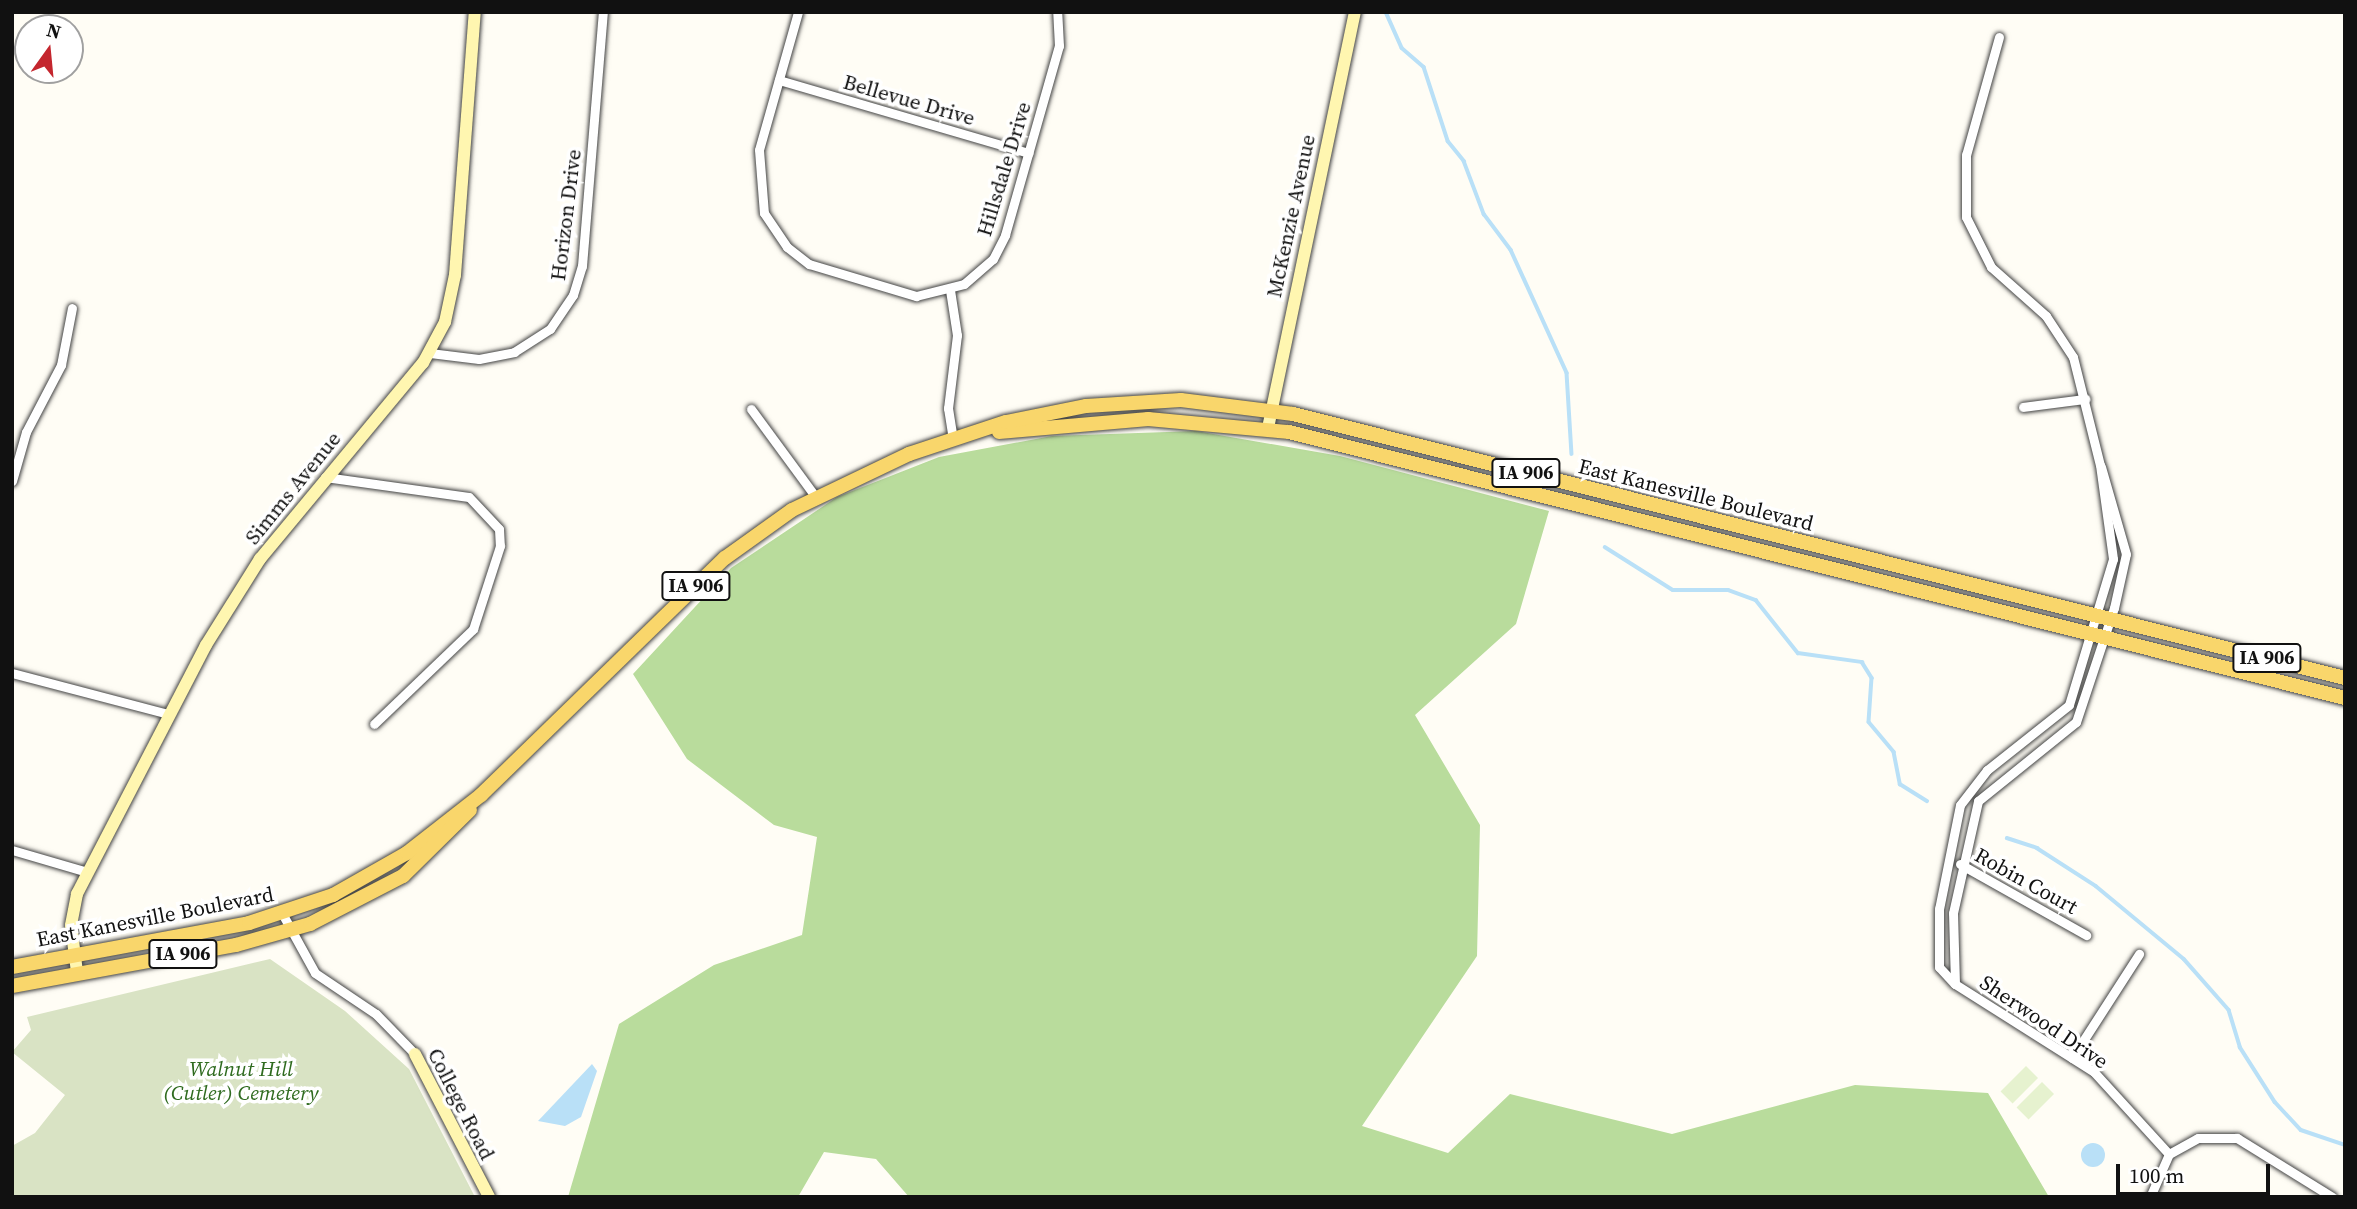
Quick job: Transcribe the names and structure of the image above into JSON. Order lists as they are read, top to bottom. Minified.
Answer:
{"streets":{"main road":["IA 906","East Kanesville Boulevard"],"street":["Bellevue Drive","Hillsdale Drive","Horizon Drive","McKenzie Avenue","Simms Avenue","Robin Court","Sherwood Drive","College Road"]},"crossings":[["Bellevue Drive","Hillsdale Drive"],["Horizon Drive","Simms Avenue"],["McKenzie Avenue","East Kanesville Boulevard"],["Simms Avenue","East Kanesville Boulevard"],["East Kanesville Boulevard","Sherwood Drive"],["East Kanesville Boulevard","College Road"],["Robin Court","Sherwood Drive"]],"parks":["Walnut Hill (Cutler) Cemetery"],"scale_bar":"100 m","north":"top"}
